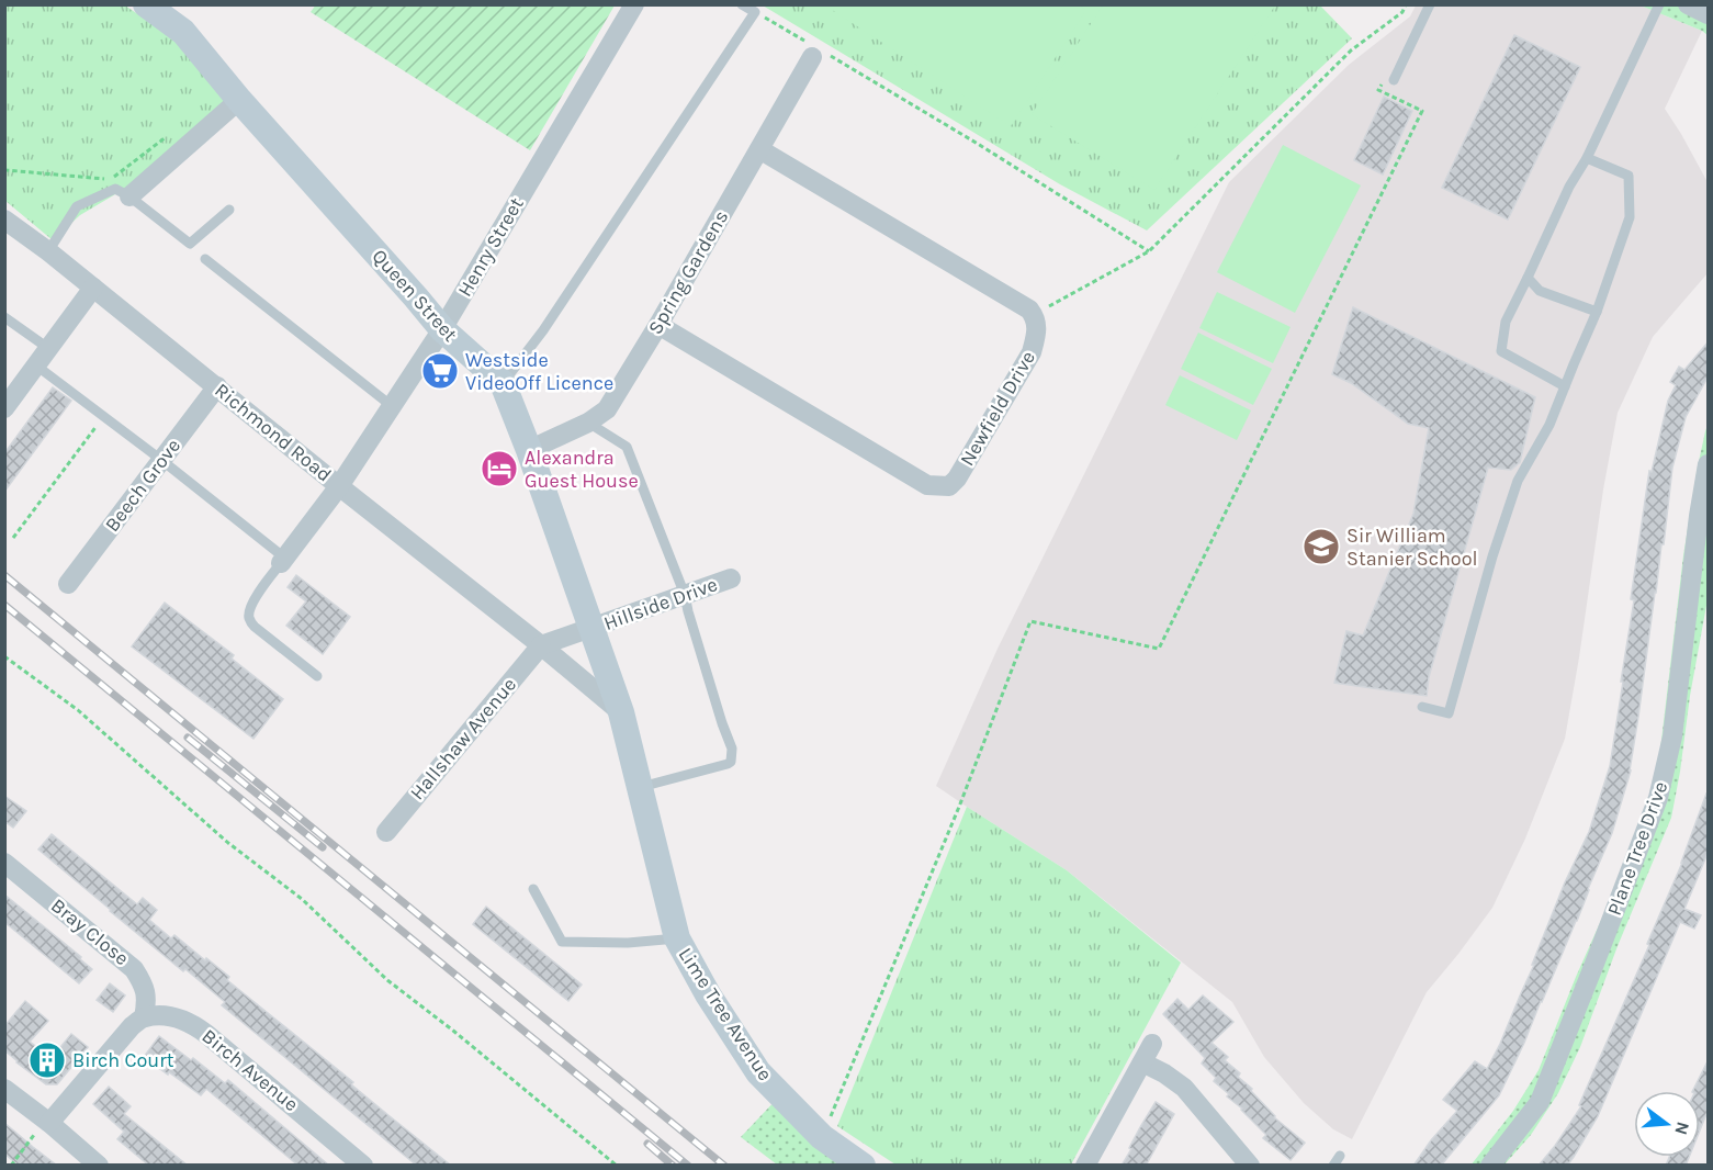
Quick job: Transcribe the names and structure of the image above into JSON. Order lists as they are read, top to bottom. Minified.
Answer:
{"streets":{"street":["Henry Street","Spring Gardens","Queen Street","Newfield Drive","Richmond Road","Beech Grove","Hillside Drive","Hallshaw Avenue","Plane Tree Drive","Bray Close","Lime Tree Avenue","Birch Avenue"]},"crossings":[["Henry Street","Queen Street"],["Henry Street","Richmond Road"],["Spring Gardens","Queen Street"],["Spring Gardens","Newfield Drive"],["Queen Street","Richmond Road"],["Queen Street","Hillside Drive"],["Queen Street","Lime Tree Avenue"],["Richmond Road","Beech Grove"],["Richmond Road","Hallshaw Avenue"],["Richmond Road","Lime Tree Avenue"],["Bray Close","Birch Avenue"]],"places":{"supermarket":["Westside VideoOff Licence"],"hotel":["Alexandra Guest House"],"school or university":["Sir William Stanier School"],"building":["Birch Court"]},"north":"right"}
